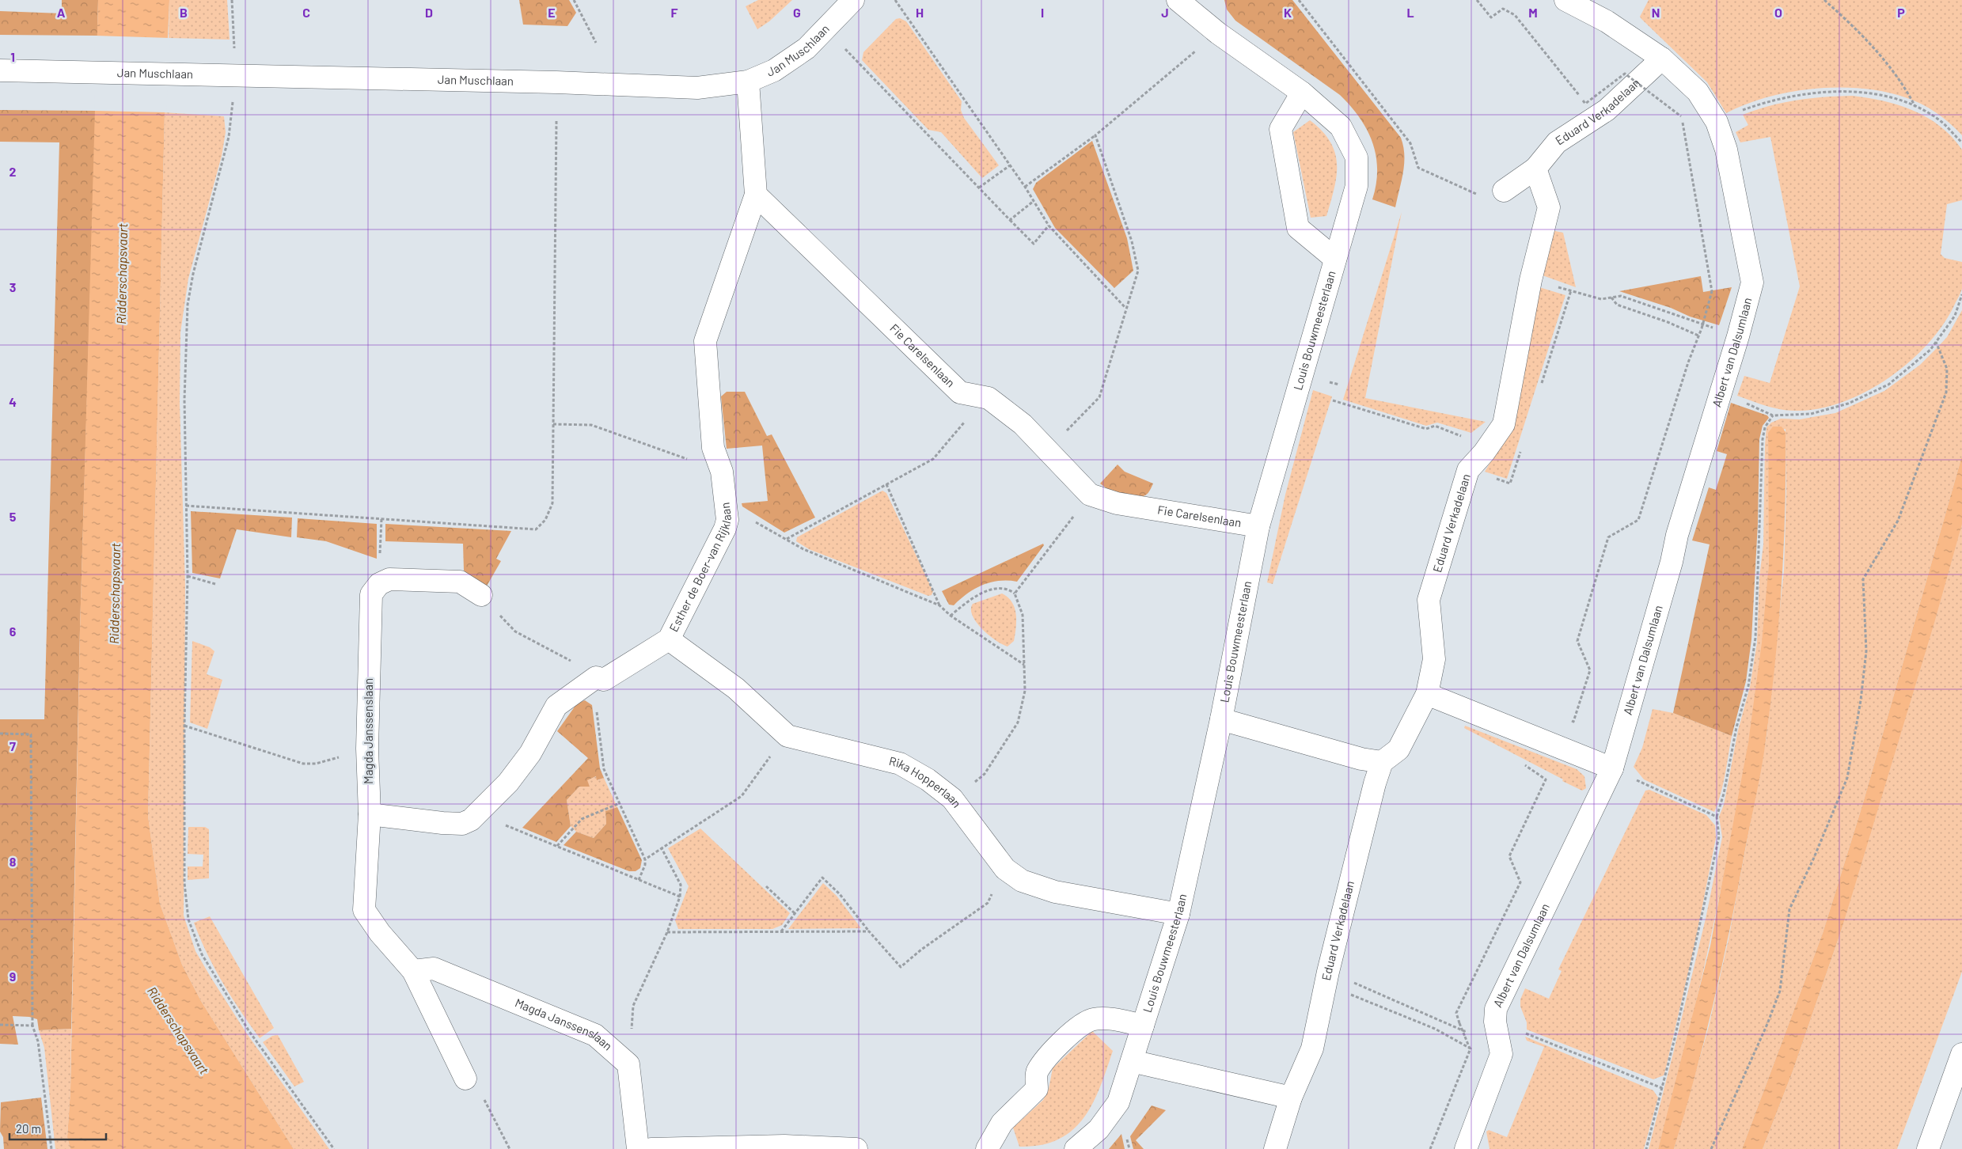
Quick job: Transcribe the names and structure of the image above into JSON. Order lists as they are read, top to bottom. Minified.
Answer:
{"streets":{"main road":["Jan Muschlaan","Eduard Verkadelaan","Louis Bouwmeesterlaan","Albert van Dalsumlaan","Fie Carelsenlaan","Esther de Boer-van Rijklaan","Magda Janssenslaan","Rika Hopperlaan"]},"crossings":[["Eduard Verkadelaan","Albert van Dalsumlaan"],["Louis Bouwmeesterlaan","Fie Carelsenlaan"],["Louis Bouwmeesterlaan","Rika Hopperlaan"],["Fie Carelsenlaan","Esther de Boer-van Rijklaan"],["Esther de Boer-van Rijklaan","Magda Janssenslaan"],["Esther de Boer-van Rijklaan","Rika Hopperlaan"]],"water":["Ridderschapsvaart"],"scale_bar":"20 m","grid":{"columns":["A","B","C","D","E","F","G","H","I","J","K","L","M","N","O","P"],"rows":["1","2","3","4","5","6","7","8","9"]}}
